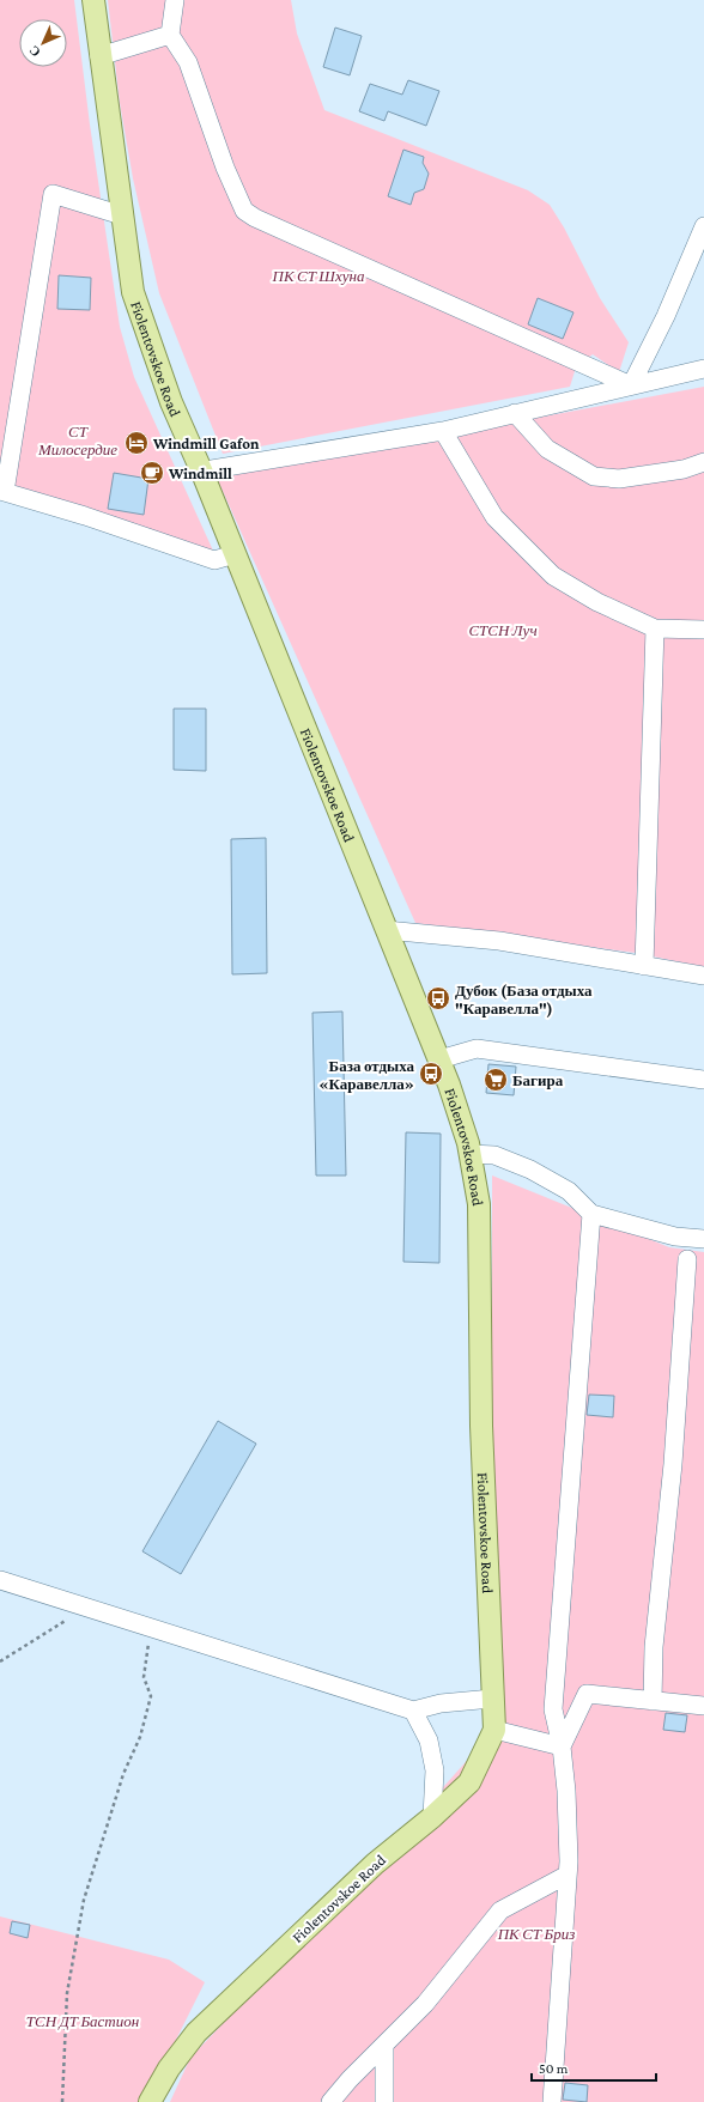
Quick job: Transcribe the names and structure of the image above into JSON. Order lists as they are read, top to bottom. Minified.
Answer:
{"streets":{"main road":["Fiolentovskoe Road"]},"parks":["ПК СТ Шхуна","СТ Милосердие","СТСН Луч","ПК СТ Бриз","ТСН ДТ Бастион"],"places":{"hotel":["Windmill Gafon"],"cafe":["Windmill"],"bus stop":["Дубок (База отдыха \"Каравелла\")","База отдыха «Каравелла»"],"supermarket":["Багира"]},"scale_bar":"50 m","north":"bottom left"}
